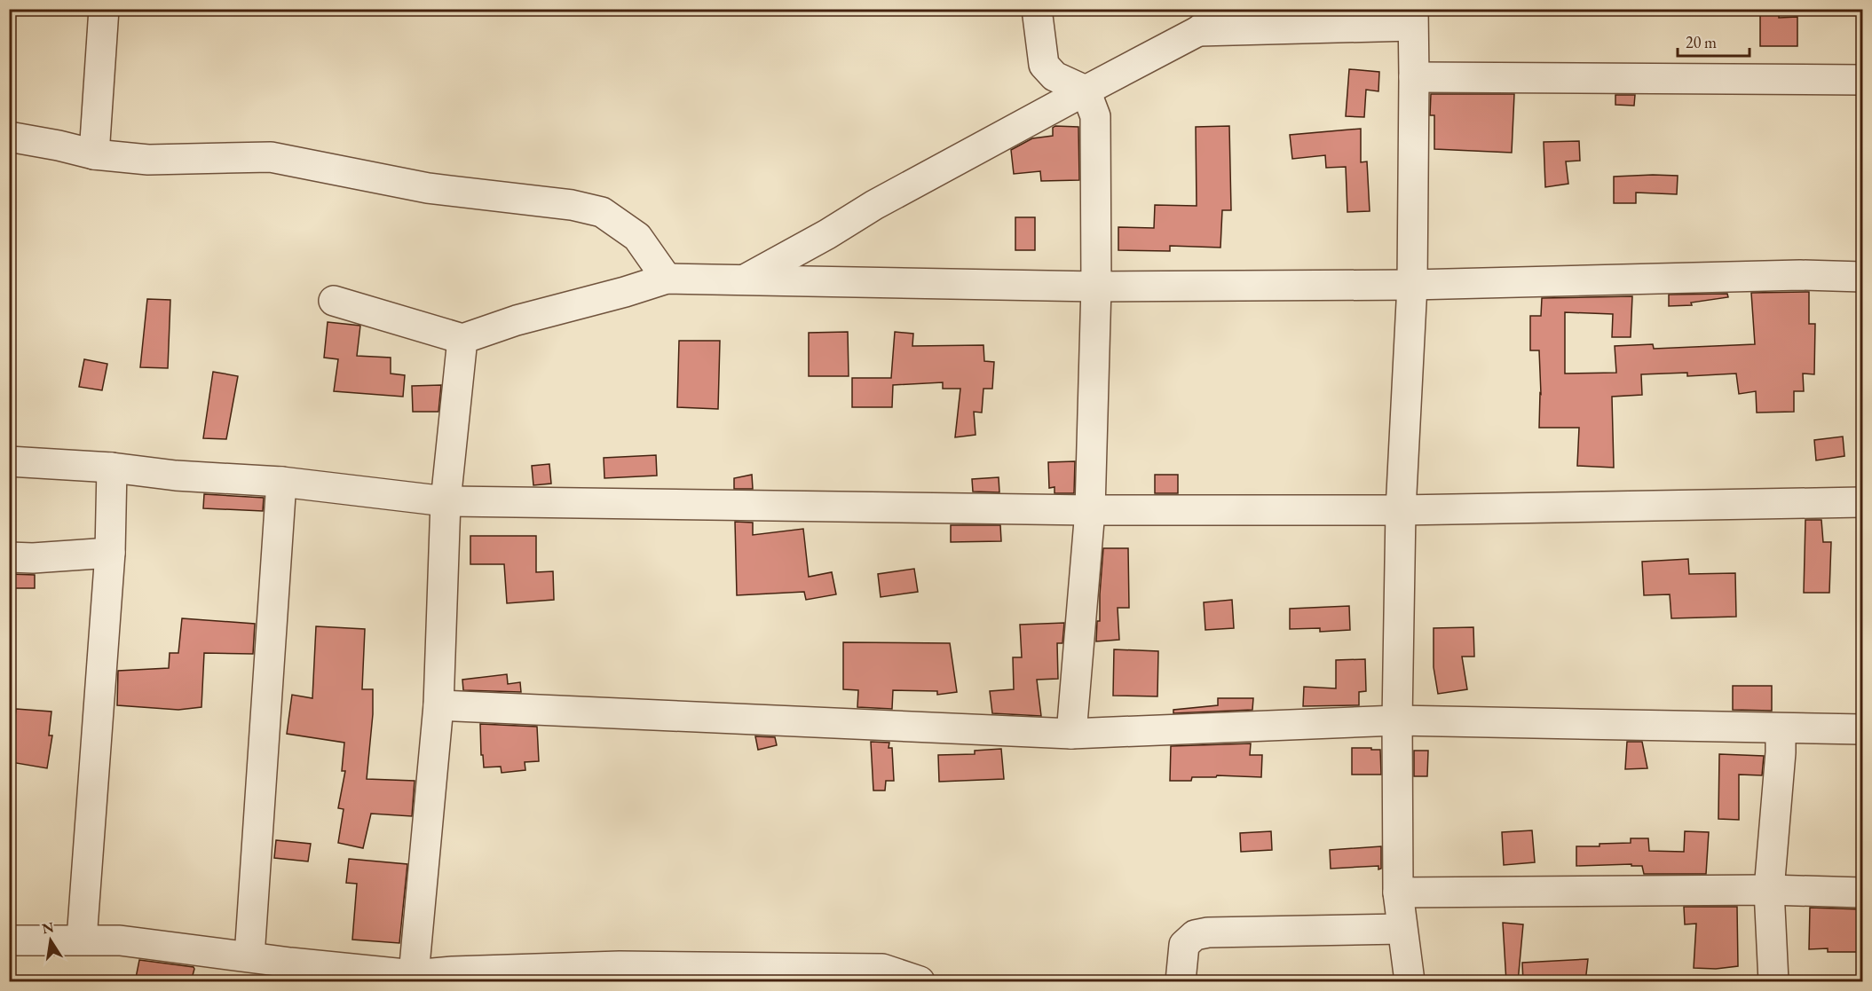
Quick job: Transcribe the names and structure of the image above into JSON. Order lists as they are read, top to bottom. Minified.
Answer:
{"scale_bar":"20 m","north":"top"}
